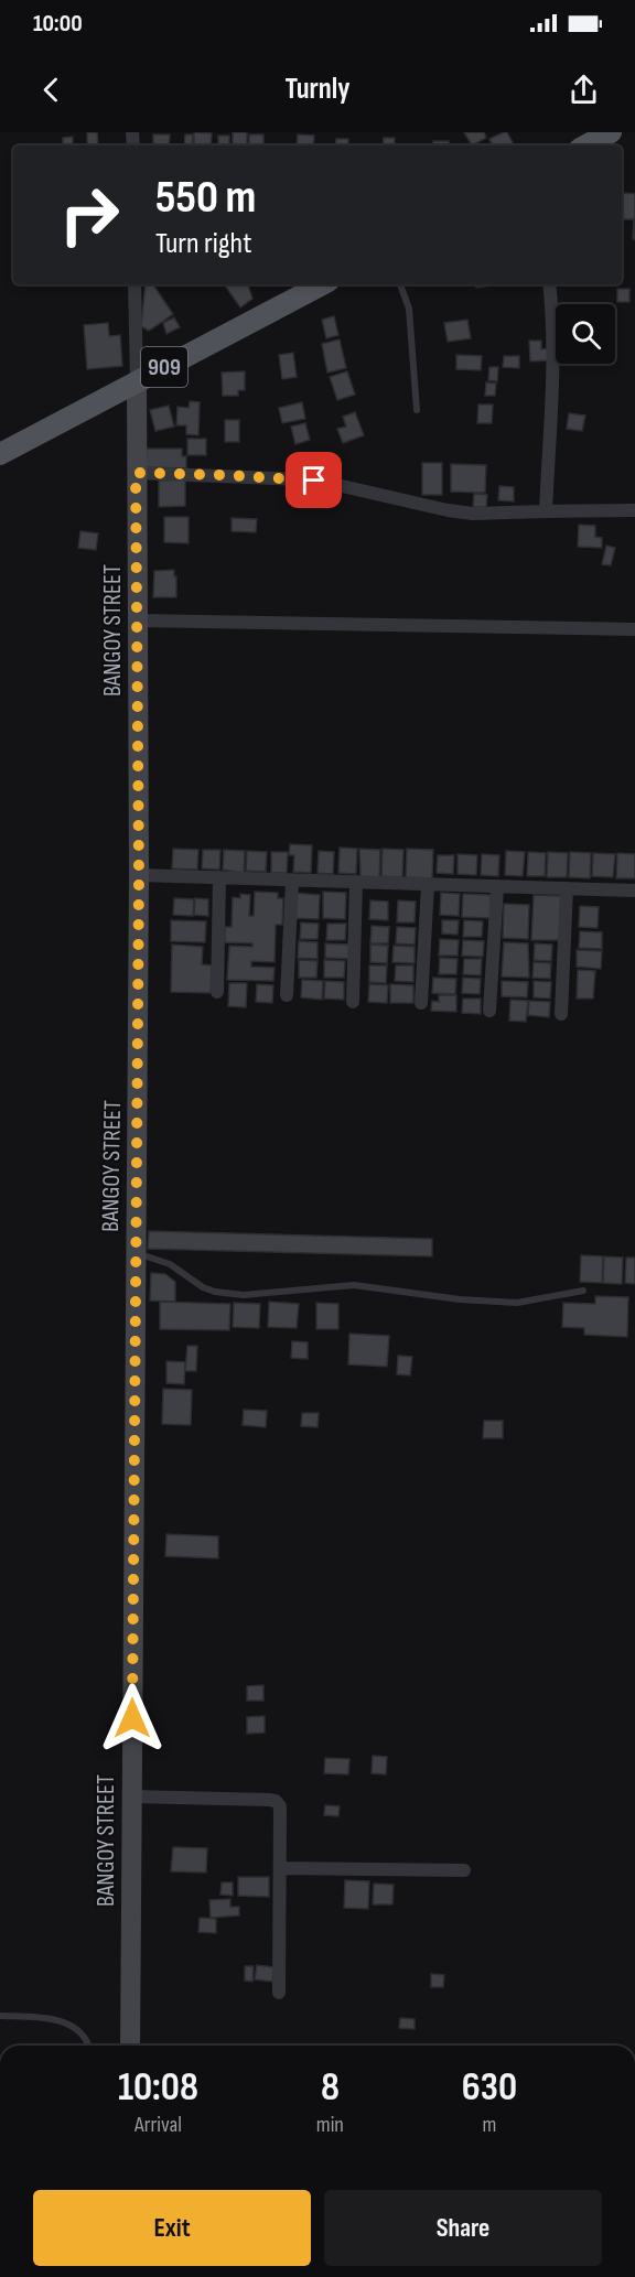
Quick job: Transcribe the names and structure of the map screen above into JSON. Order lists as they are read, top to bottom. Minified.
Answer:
{"streets":{"main road":["909","BANGOY STREET"]},"crossings":[["909","BANGOY STREET"]],"page":{"status":"10:00","header":"Turnly","turn":["550 m","Turn right"],"eta":["10:08","Arrival","8","min","630","m"],"buttons":["Exit","Share"]}}
